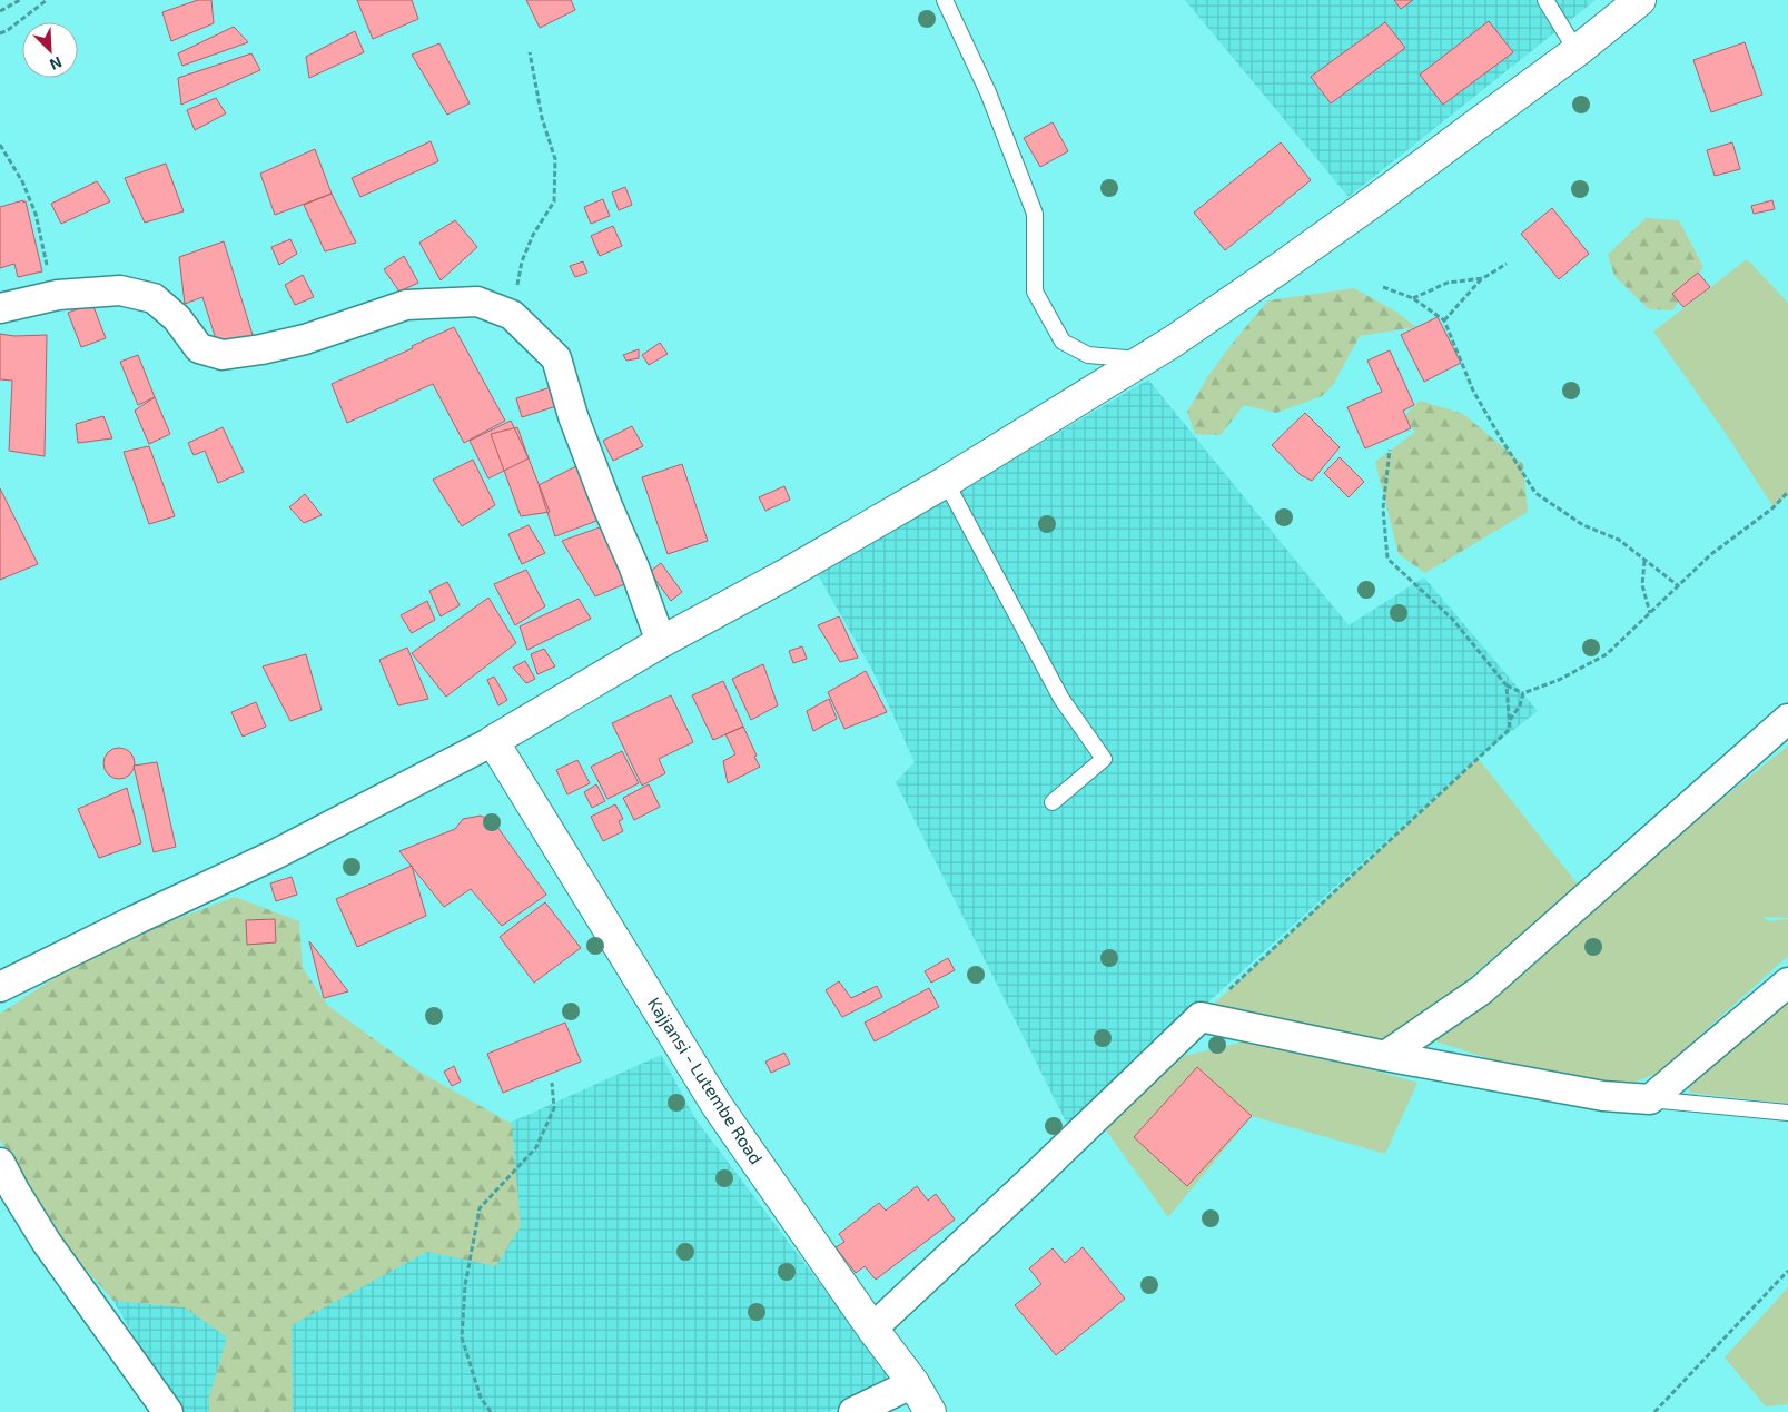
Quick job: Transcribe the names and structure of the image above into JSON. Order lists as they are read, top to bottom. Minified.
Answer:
{"streets":{"street":["Kajjansi - Lutembe Road"]},"north":"bottom right"}
